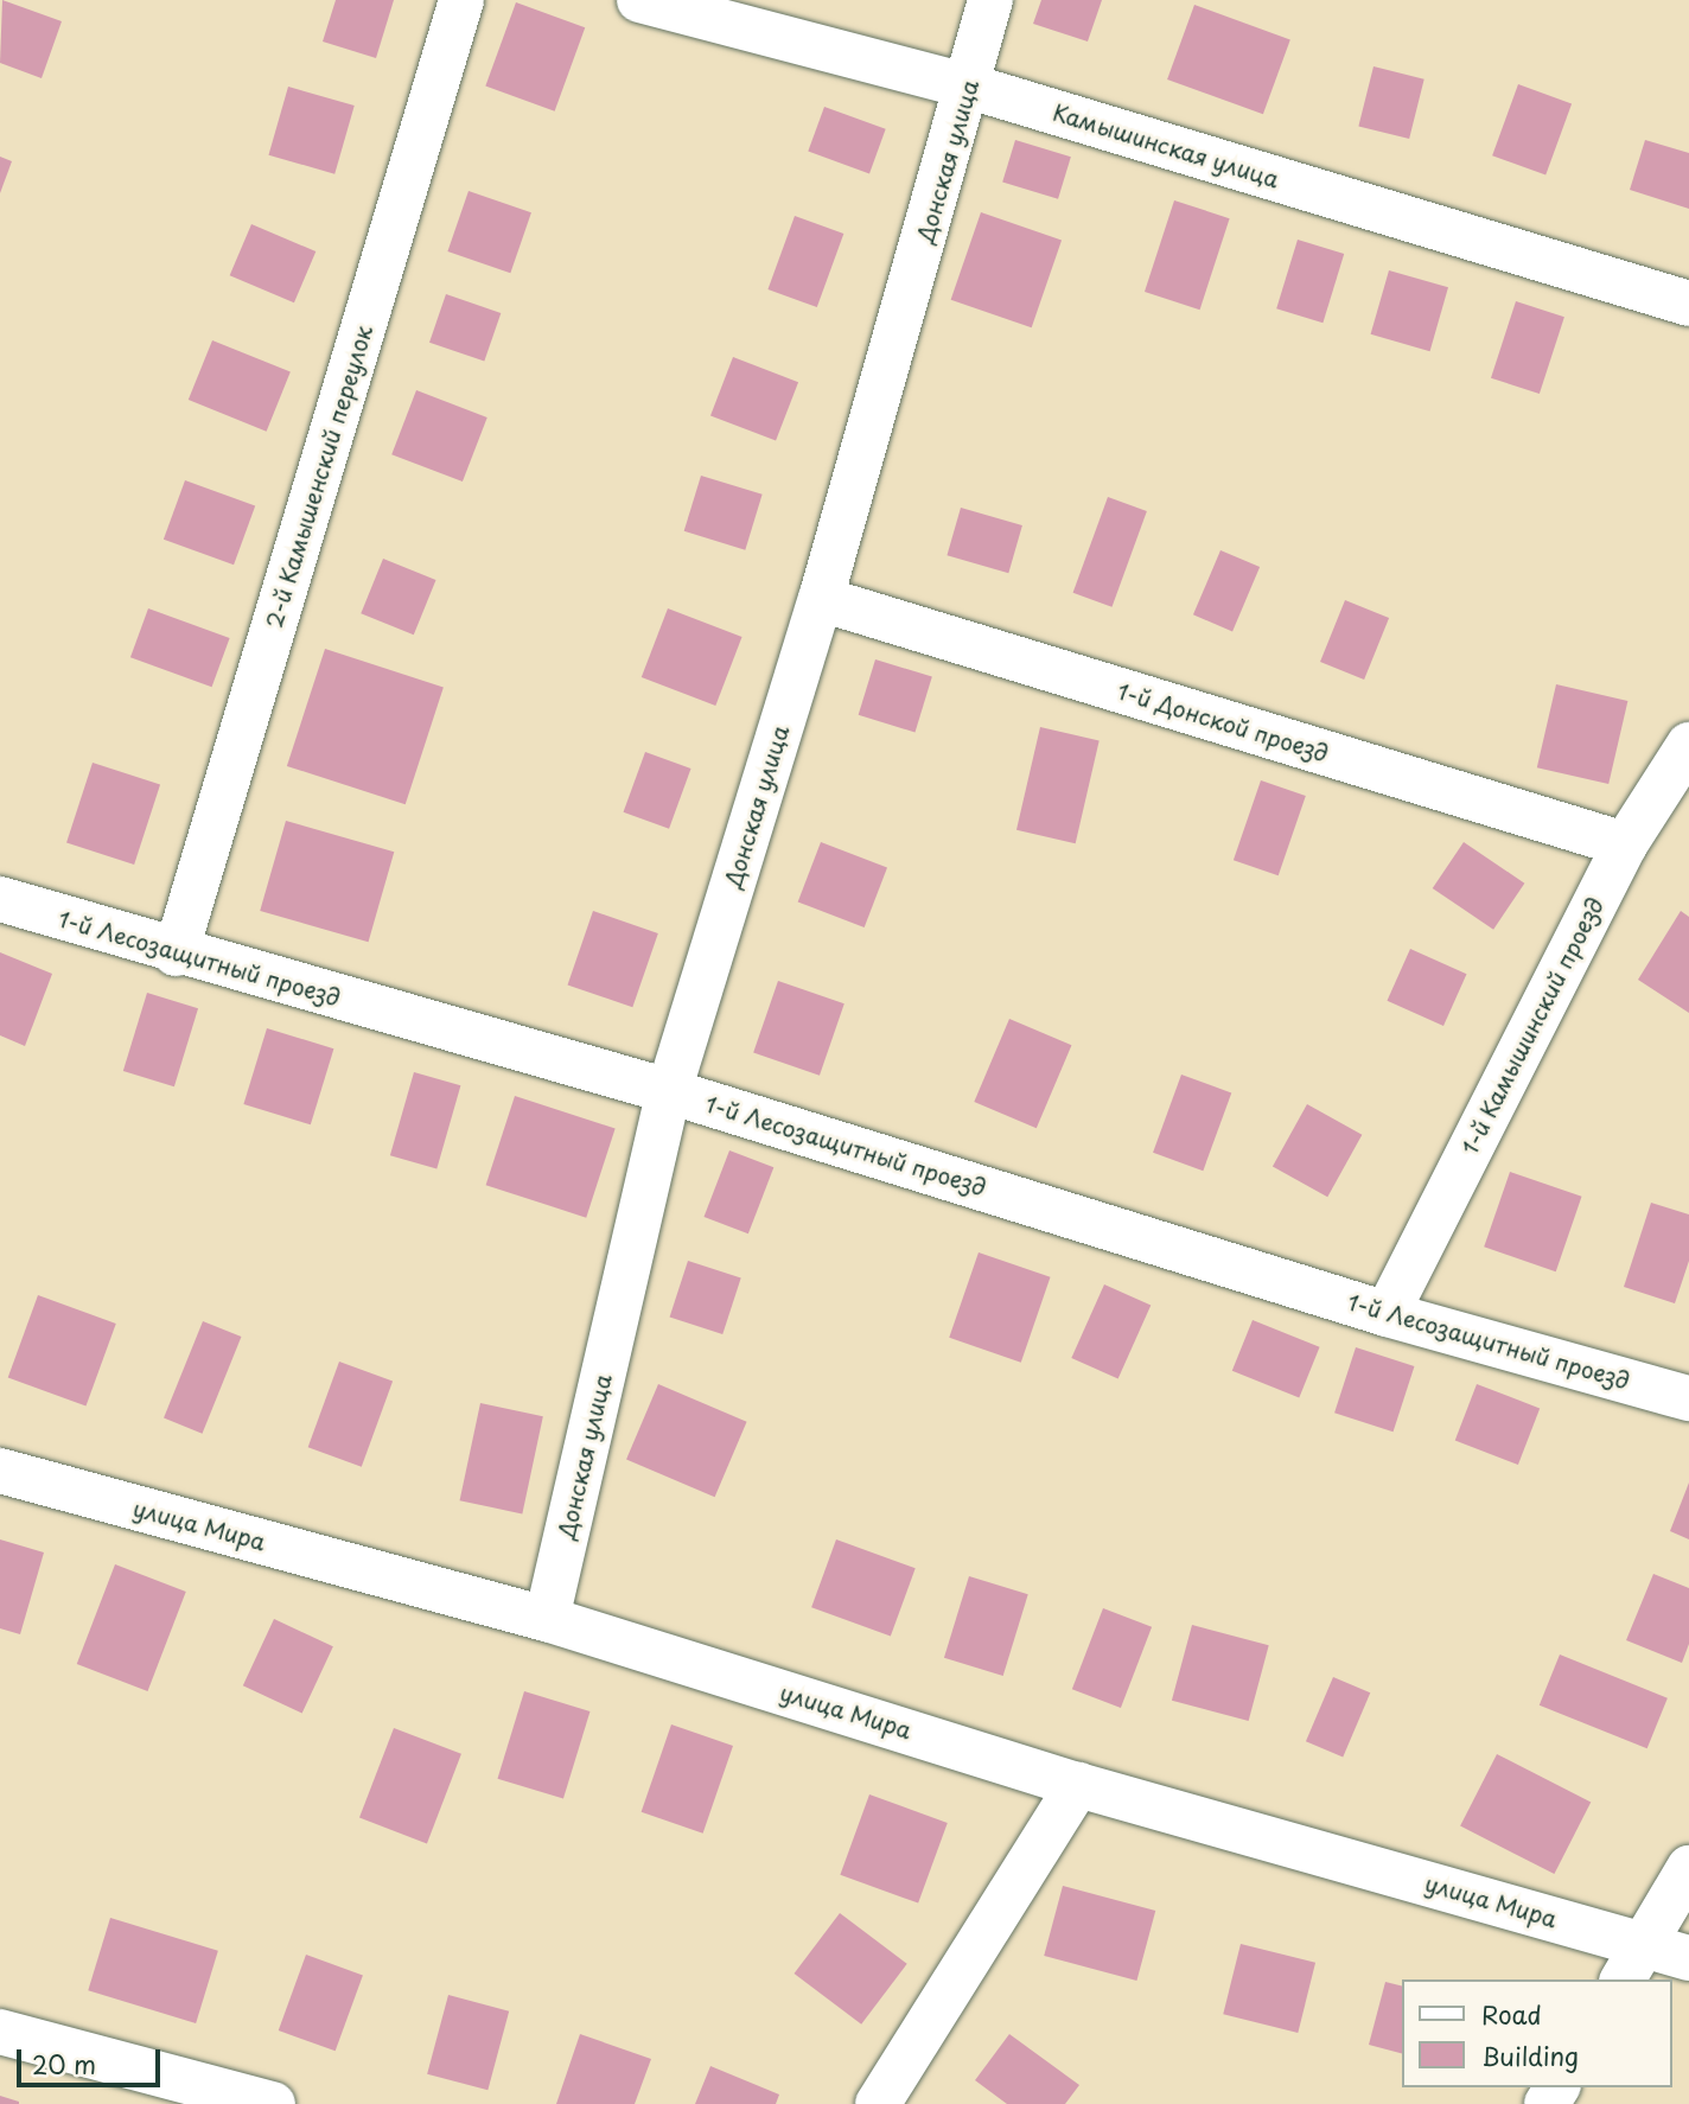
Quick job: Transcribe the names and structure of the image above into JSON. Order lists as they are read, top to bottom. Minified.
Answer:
{"streets":{"street":["Камышинская улица","Донская улица","2-й Камышенский переулок","1-й Донской проезд","1-й Лесозащитный проезд","1-й Камышинский проезд","улица Мира"]},"crossings":[["Камышинская улица","Донская улица"],["Донская улица","1-й Донской проезд"],["Донская улица","1-й Лесозащитный проезд"],["Донская улица","улица Мира"],["2-й Камышенский переулок","1-й Лесозащитный проезд"],["1-й Донской проезд","1-й Камышинский проезд"],["1-й Лесозащитный проезд","1-й Камышинский проезд"]],"legend":["Road","Building"],"scale_bar":"20 m"}
